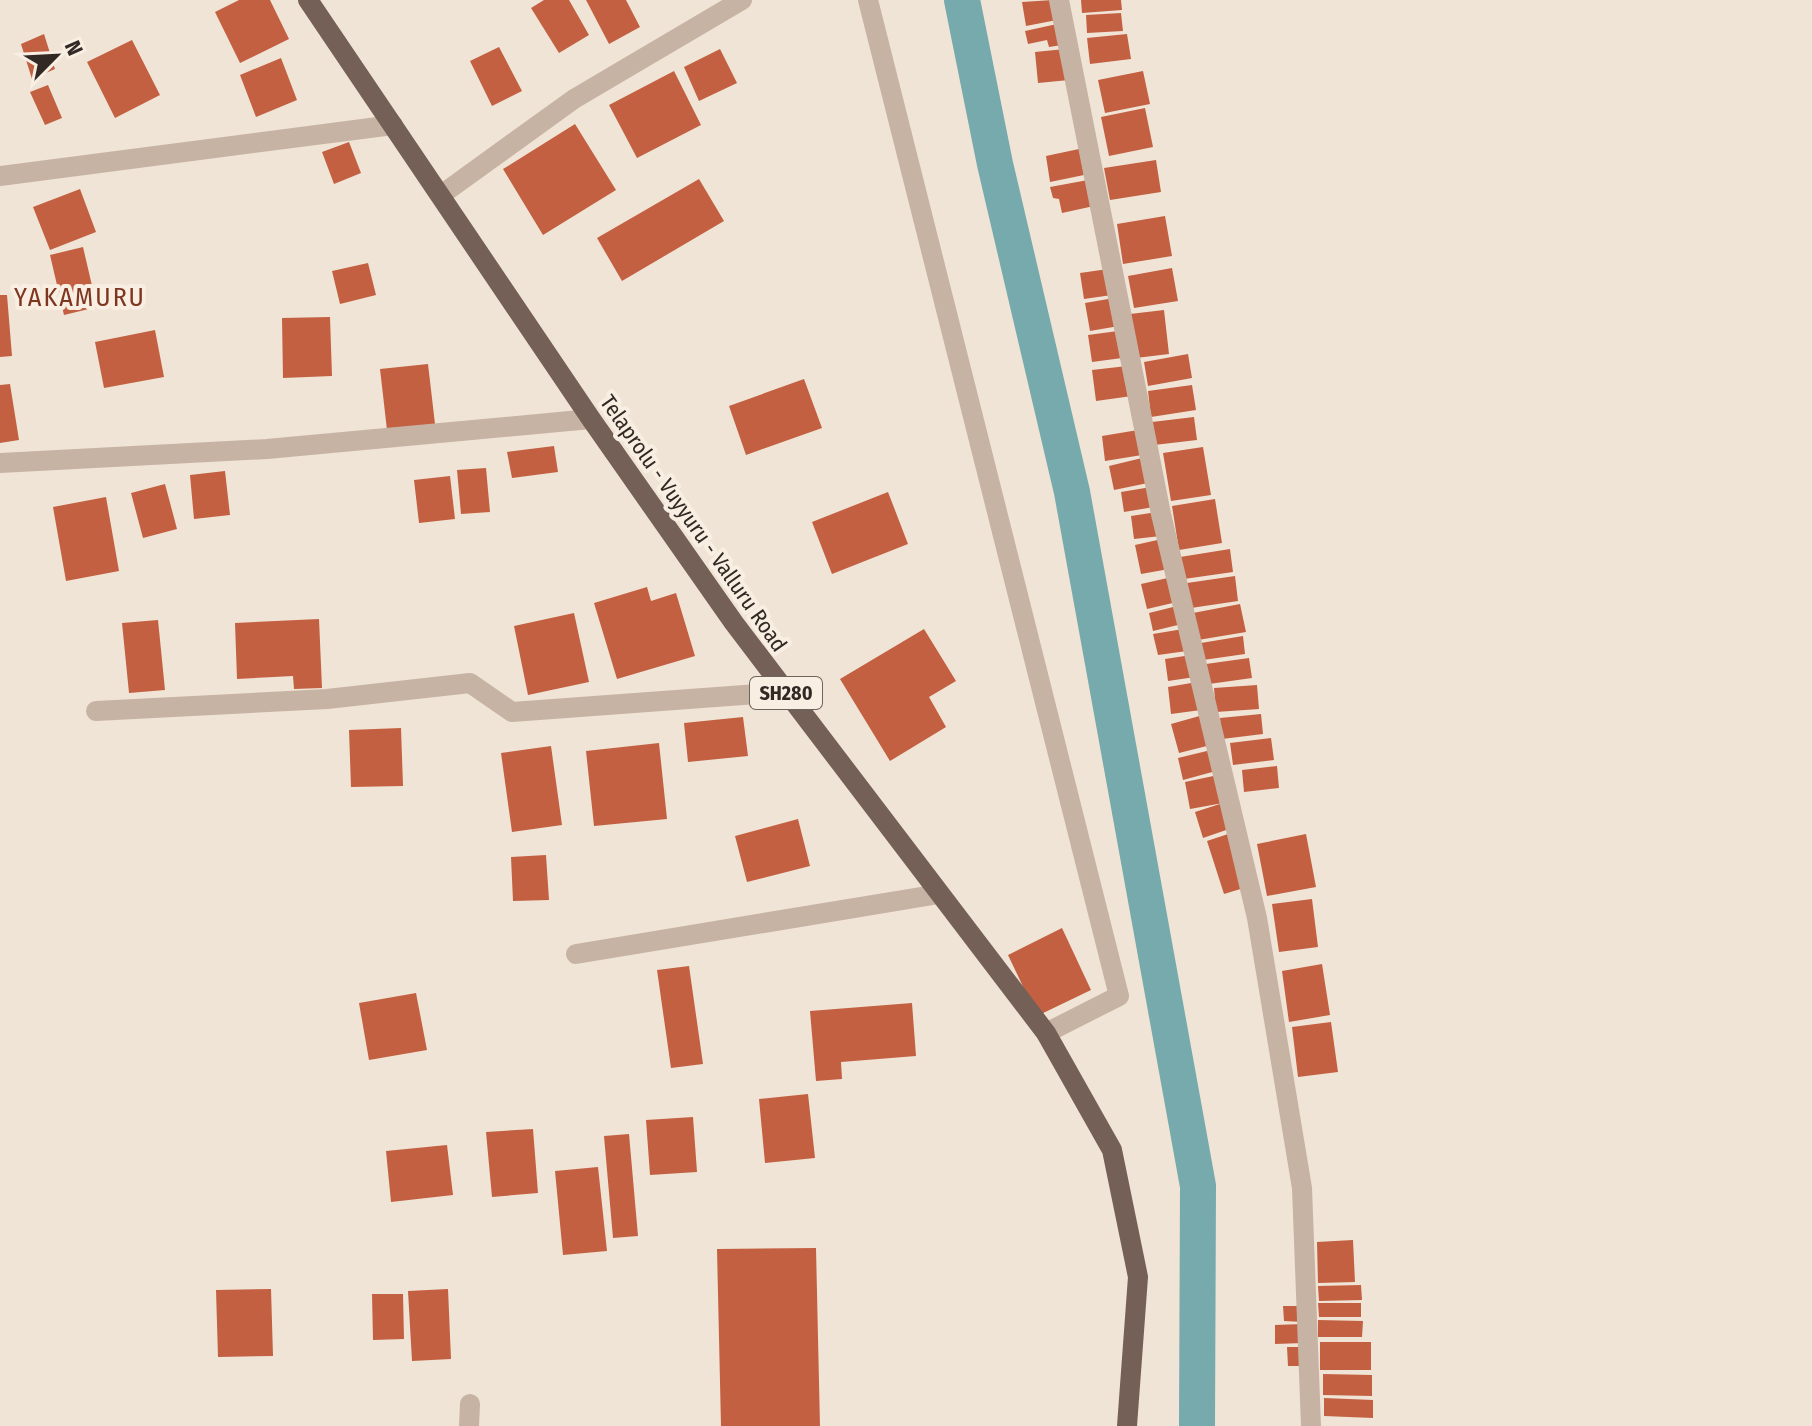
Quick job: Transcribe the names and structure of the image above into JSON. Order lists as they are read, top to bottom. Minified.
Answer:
{"streets":{"main road":["Telaprolu - Vuyyuru - Valluru Road","SH280"]},"districts":["YAKAMURU"],"north":"top right"}
